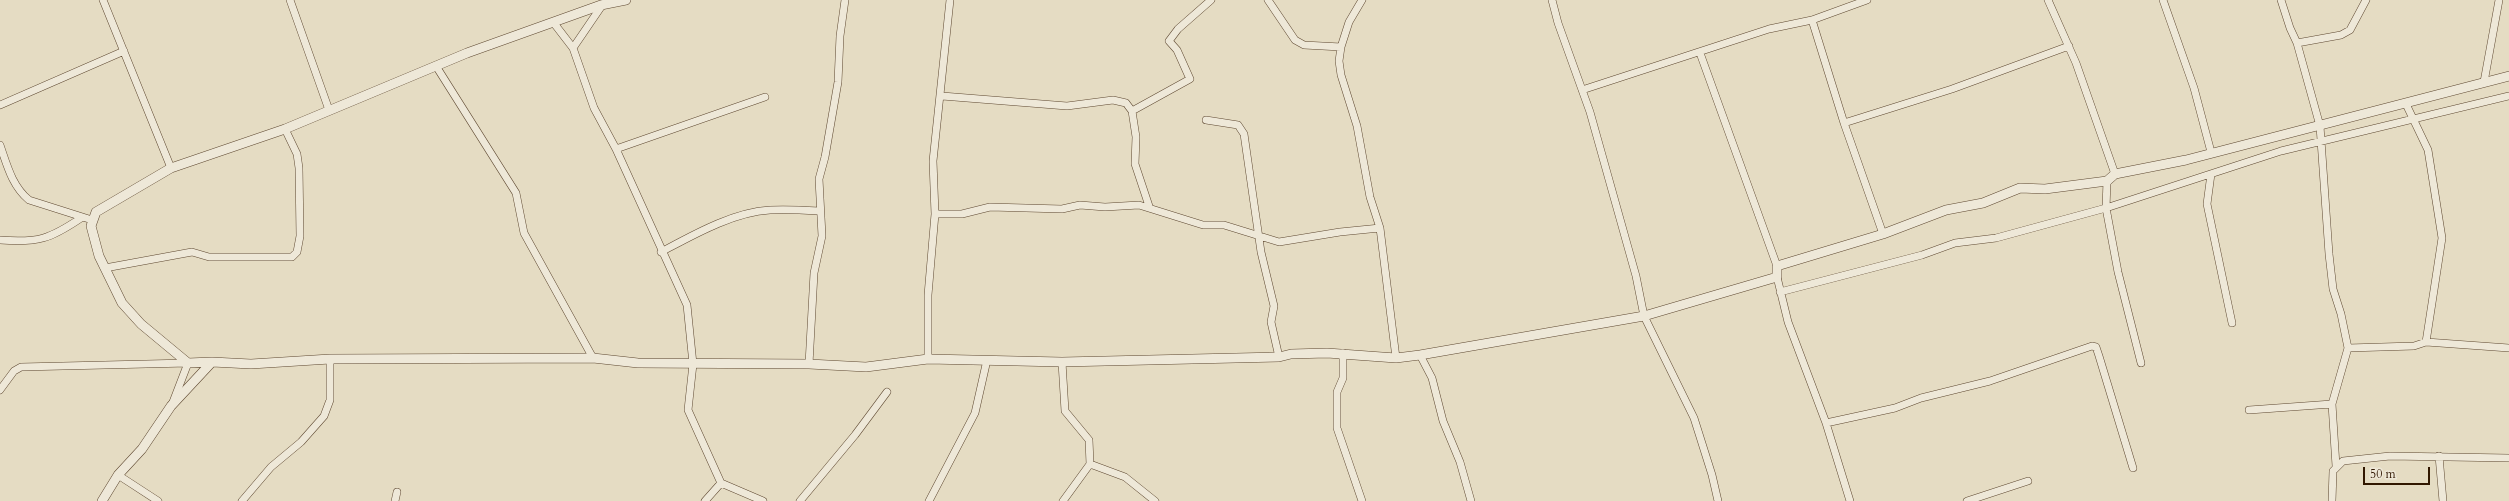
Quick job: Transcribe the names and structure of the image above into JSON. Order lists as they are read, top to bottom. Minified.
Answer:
{"scale_bar":"50 m"}
